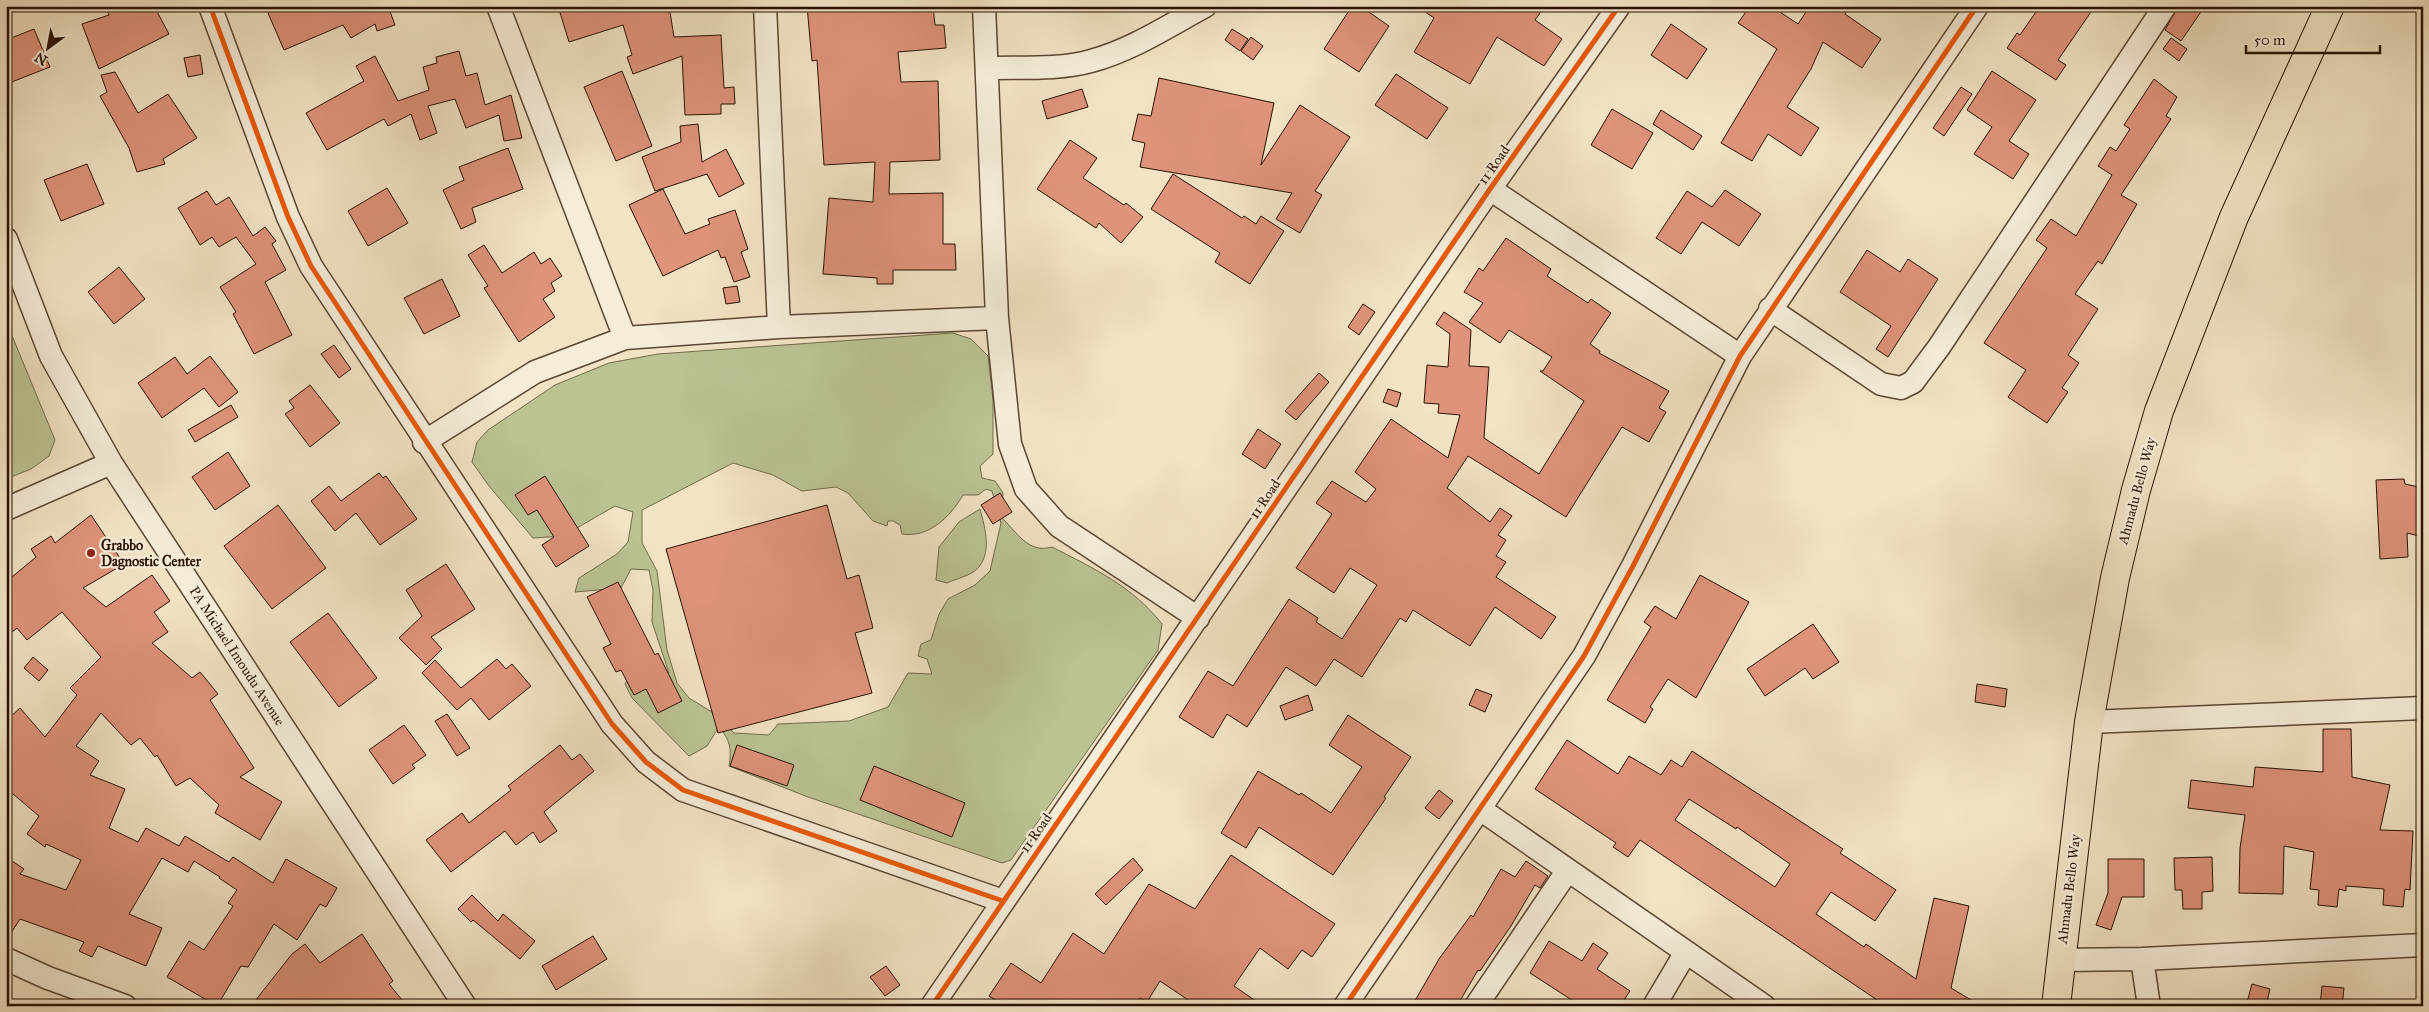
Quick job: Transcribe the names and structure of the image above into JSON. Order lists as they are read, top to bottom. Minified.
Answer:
{"streets":{"main road":["Ahmadu Bello Way"],"street":["11 Road","PA Michael Imoudu Avenue"]},"places":["Grabbo Dagnostic Center"],"scale_bar":"50 m","north":"bottom left"}
